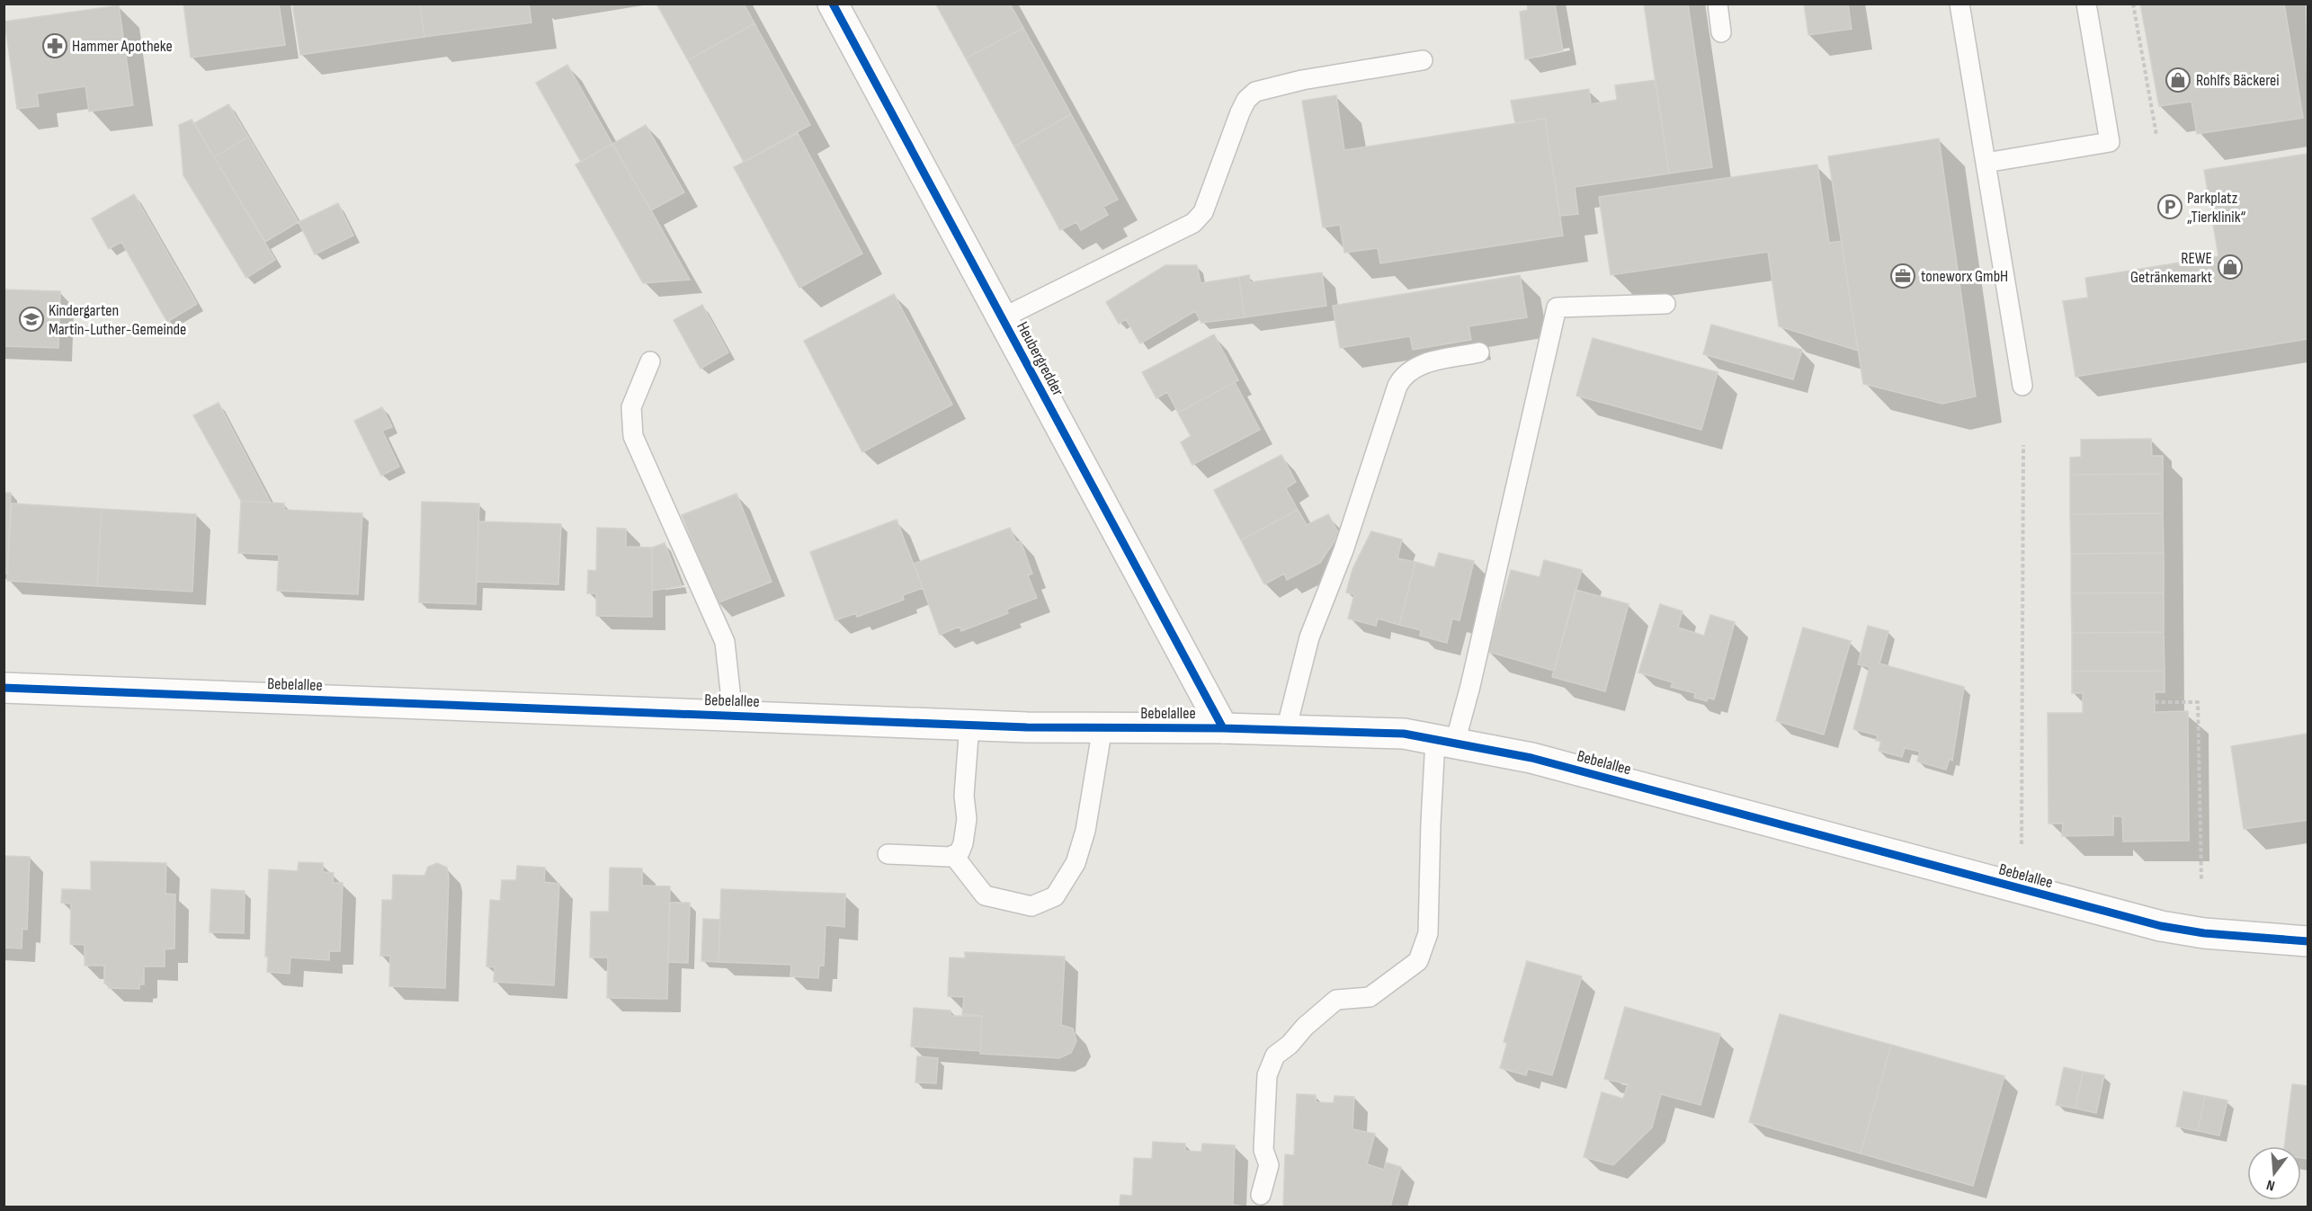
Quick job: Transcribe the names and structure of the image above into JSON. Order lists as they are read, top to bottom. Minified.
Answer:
{"streets":{"street":["Heubergredder","Bebelallee"]},"crossings":[["Heubergredder","Bebelallee"]],"places":{"pharmacy":["Hammer Apotheke"],"shop":["Rohlfs Bäckerei","REWE Getränkemarkt"],"parking":["Parkplatz „Tierklinik“"],"office":["toneworx GmbH"],"school or university":["Kindergarten Martin-Luther-Gemeinde"]},"north":"bottom"}
